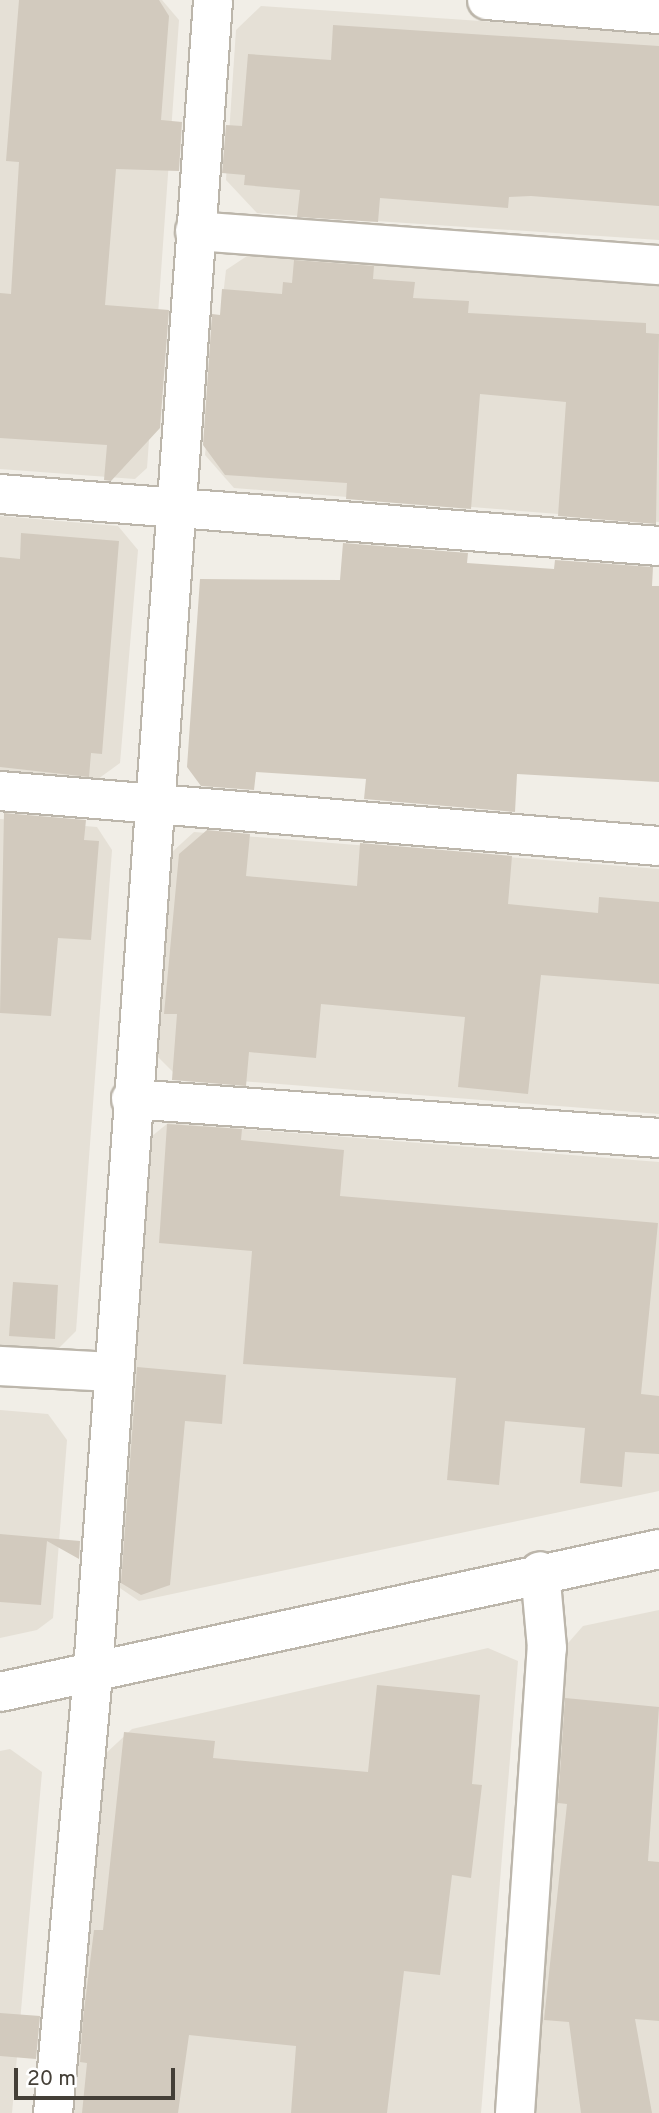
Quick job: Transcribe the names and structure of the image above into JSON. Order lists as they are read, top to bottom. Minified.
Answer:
{"scale_bar":"20 m"}
